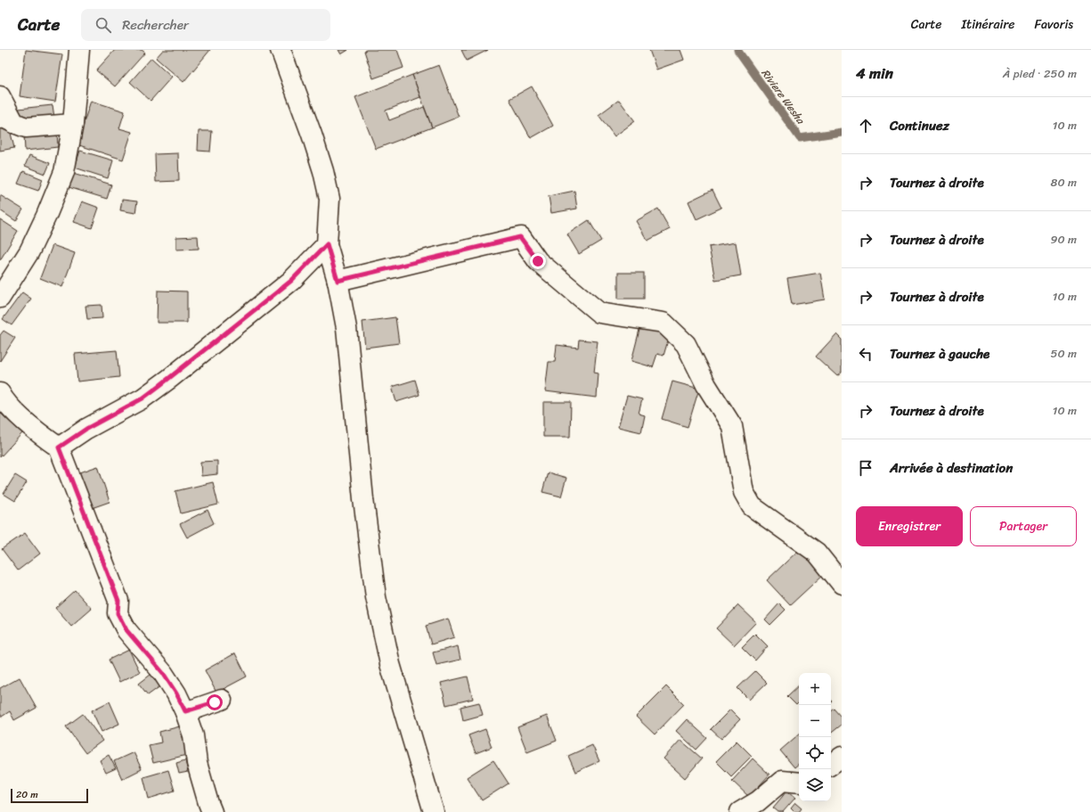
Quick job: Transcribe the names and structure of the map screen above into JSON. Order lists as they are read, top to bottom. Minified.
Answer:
{"water":["Riviere Wesha"],"scale_bar":"20 m","page":{"header":"Carte","search":"Rechercher","nav":["Carte","Itinéraire","Favoris"],"heading":["4 min","À pied · 250 m"],"list":[["Continuez","10 m"],["Tournez à droite","80 m"],["Tournez à droite","90 m"],["Tournez à droite","10 m"],["Tournez à gauche","50 m"],["Tournez à droite","10 m"],"Arrivée à destination"],"buttons":["Enregistrer","Partager"],"map_buttons":["+","−"],"scale":"20 m"}}
